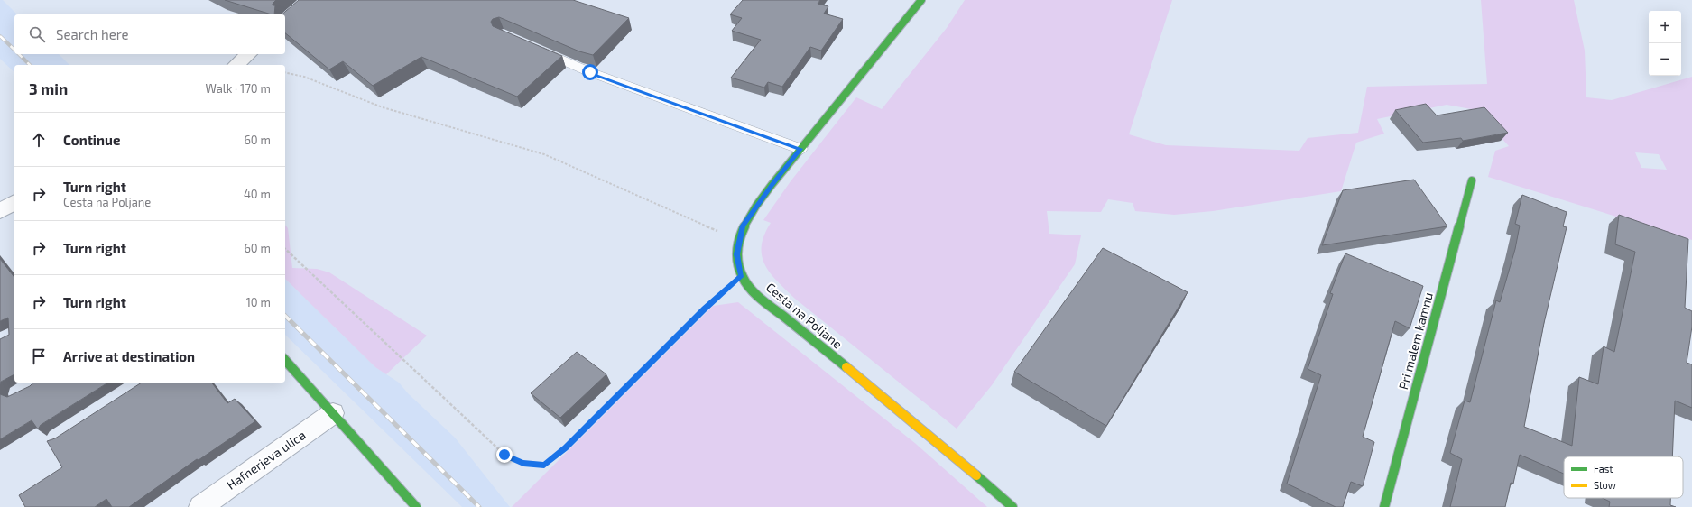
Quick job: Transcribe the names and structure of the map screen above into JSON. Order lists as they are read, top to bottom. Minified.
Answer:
{"streets":{"street":["Cesta na Poljane","Pri malem kamnu","Hafnerjeva ulica"]},"legend":["Fast","Slow"],"page":{"map_buttons":["+","−"],"search":"Search here","heading":["3 min","Walk · 170 m"],"list":[["Continue","60 m"],["Turn right","Cesta na Poljane","40 m"],["Turn right","60 m"],["Turn right","10 m"],"Arrive at destination"]}}
